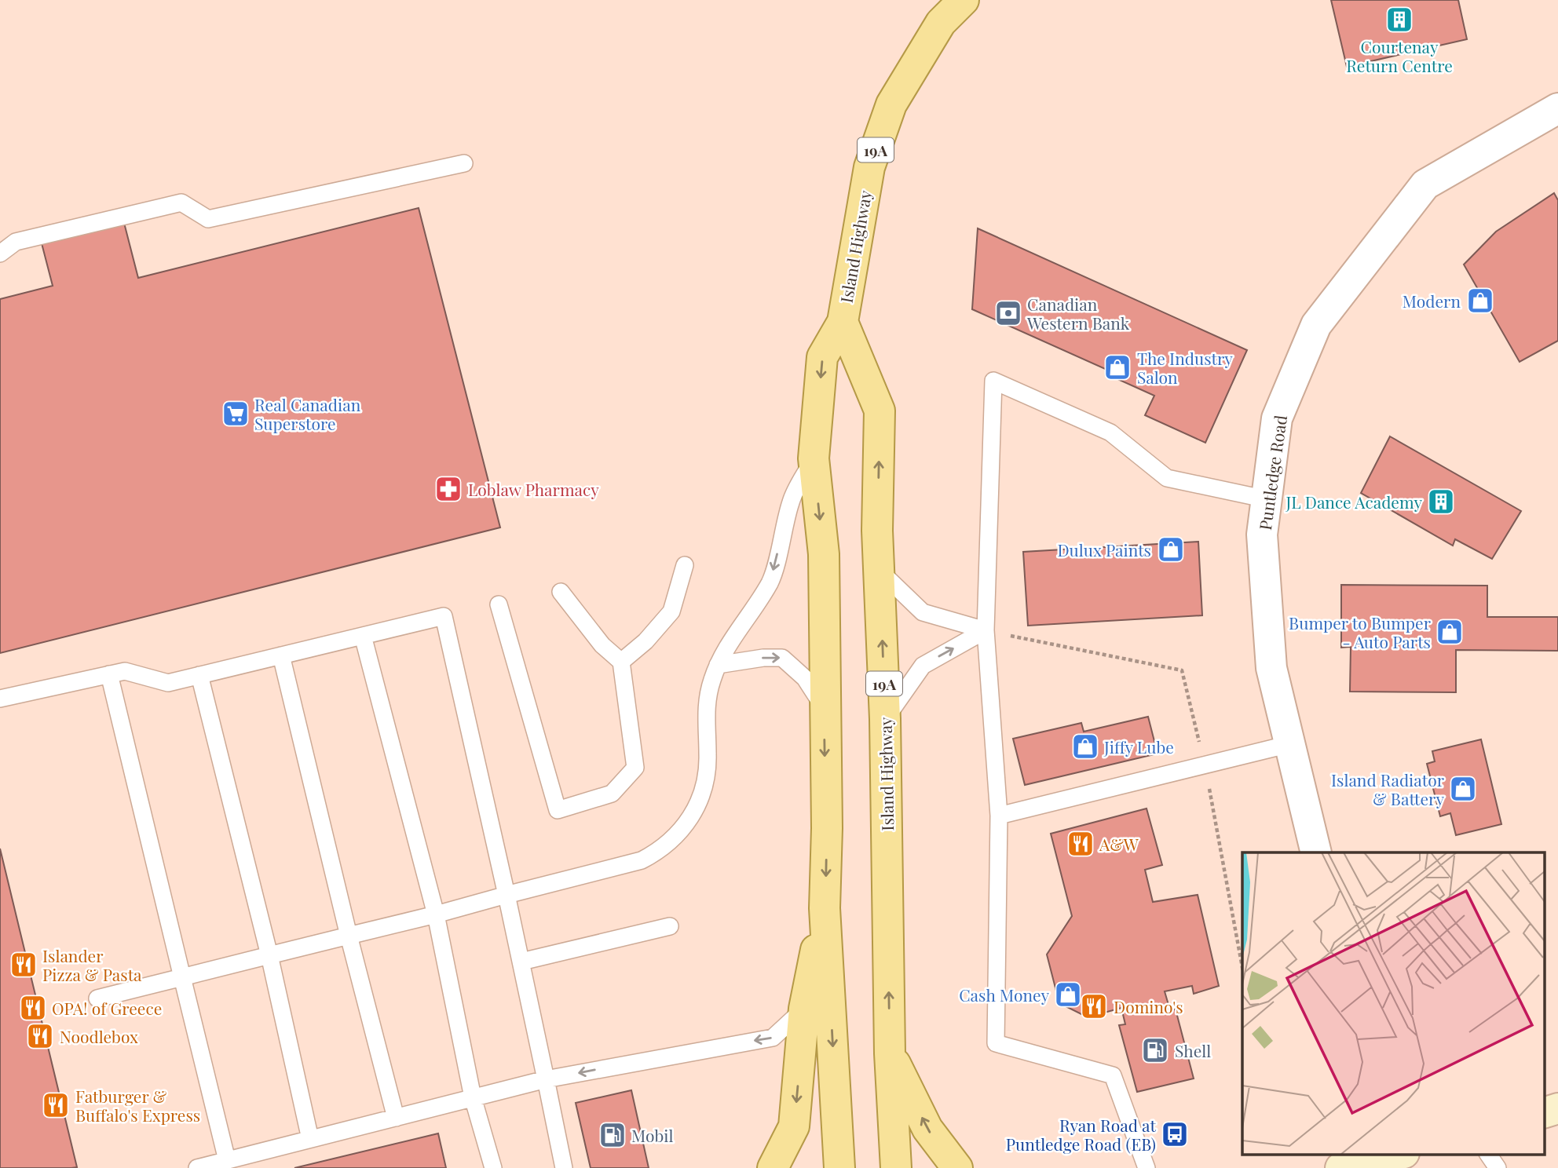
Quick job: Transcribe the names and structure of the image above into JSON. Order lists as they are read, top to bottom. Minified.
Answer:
{"streets":{"main road":["19A","Island Highway"],"street":["Puntledge Road"]},"places":{"building":["Courtenay Return Centre","JL Dance Academy"],"shop":["Modern","The Industry Salon","Dulux Paints","Bumper to Bumper - Auto Parts","Jiffy Lube","Island Radiator & Battery","Cash Money"],"bank":["Canadian Western Bank"],"supermarket":["Real Canadian Superstore"],"pharmacy":["Loblaw Pharmacy"],"restaurant":["A&W","Islander Pizza & Pasta","Domino's","OPA! of Greece","Noodlebox","Fatburger & Buffalo's Express"],"fuel station":["Shell","Mobil"],"bus stop":["Ryan Road at Puntledge Road (EB)"]}}
